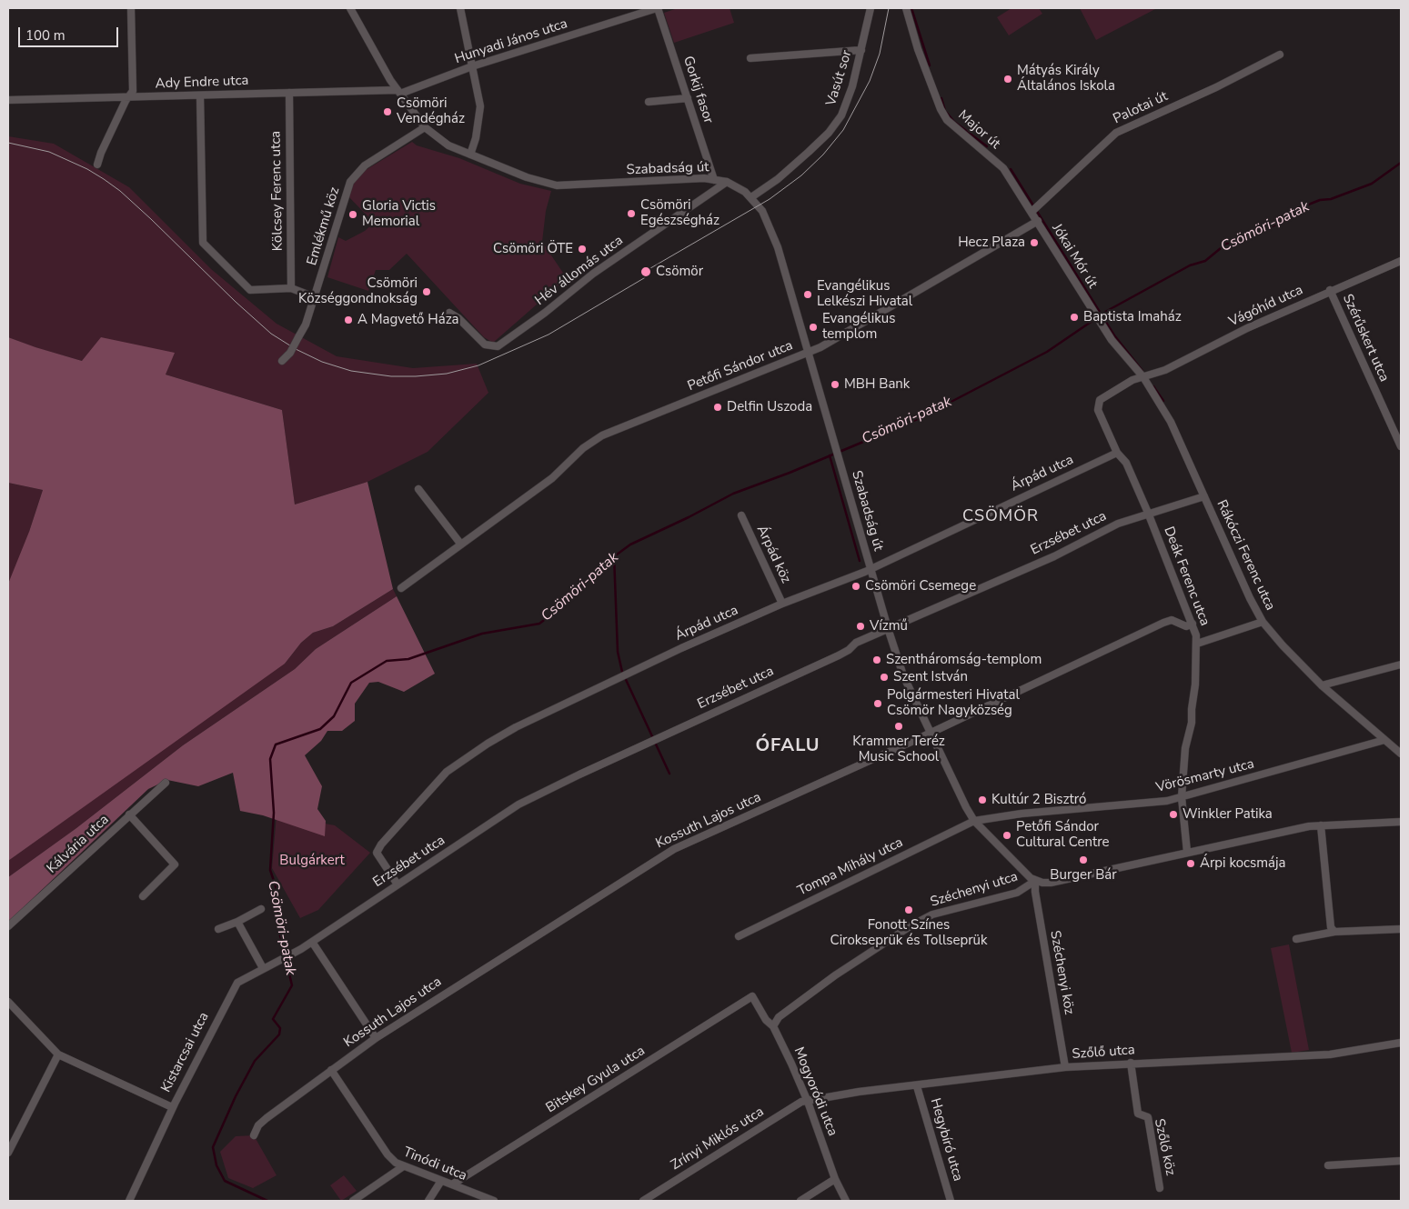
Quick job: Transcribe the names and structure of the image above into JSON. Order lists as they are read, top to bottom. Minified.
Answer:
{"streets":{"street":["Hunyadi János utca","Vasút sor","Ady Endre utca","Gorkij fasor","Palotai út","Major út","Szabadság út","Kölcsey Ferenc utca","Emlékmű köz","Jókai Mór út","Hév állomás utca","Vágóhíd utca","Szérűskert utca","Petőfi Sándor utca","Árpád utca","Erzsébet utca","Árpád köz","Rákóczi Ferenc utca","Deák Ferenc utca","Vörösmarty utca","Kossuth Lajos utca","Kálvária utca","Tompa Mihály utca","Széchenyi utca","Széchenyi köz","Kistarcsai utca","Szőlő utca","Bitskey Gyula utca","Mogyoródi utca","Zrínyi Miklós utca","Hegybíró utca","Szőlő köz","Tinódi utca"]},"crossings":[["Hunyadi János utca","Ady Endre utca"],["Hunyadi János utca","Gorkij fasor"],["Hunyadi János utca","Szabadság út"],["Vasút sor","Szabadság út"],["Ady Endre utca","Szabadság út"],["Ady Endre utca","Kölcsey Ferenc utca"],["Gorkij fasor","Szabadság út"],["Palotai út","Major út"],["Palotai út","Jókai Mór út"],["Major út","Jókai Mór út"],["Szabadság út","Emlékmű köz"],["Szabadság út","Hév állomás utca"],["Szabadság út","Petőfi Sándor utca"],["Szabadság út","Árpád utca"],["Szabadság út","Erzsébet utca"],["Szabadság út","Vörösmarty utca"],["Szabadság út","Kossuth Lajos utca"],["Szabadság út","Tompa Mihály utca"],["Szabadság út","Széchenyi utca"],["Szabadság út","Széchenyi köz"],["Jókai Mór út","Vágóhíd utca"],["Jókai Mór út","Petőfi Sándor utca"],["Jókai Mór út","Rákóczi Ferenc utca"],["Vágóhíd utca","Szérűskert utca"],["Vágóhíd utca","Rákóczi Ferenc utca"],["Vágóhíd utca","Deák Ferenc utca"],["Árpád utca","Erzsébet utca"],["Árpád utca","Árpád köz"],["Árpád utca","Deák Ferenc utca"],["Erzsébet utca","Rákóczi Ferenc utca"],["Erzsébet utca","Deák Ferenc utca"],["Erzsébet utca","Kistarcsai utca"],["Rákóczi Ferenc utca","Vörösmarty utca"],["Deák Ferenc utca","Vörösmarty utca"],["Deák Ferenc utca","Kossuth Lajos utca"],["Deák Ferenc utca","Széchenyi utca"],["Vörösmarty utca","Tompa Mihály utca"],["Kossuth Lajos utca","Tinódi utca"],["Széchenyi utca","Széchenyi köz"],["Széchenyi utca","Mogyoródi utca"],["Széchenyi köz","Szőlő utca"],["Szőlő utca","Mogyoródi utca"],["Szőlő utca","Zrínyi Miklós utca"],["Szőlő utca","Hegybíró utca"],["Szőlő utca","Szőlő köz"],["Bitskey Gyula utca","Mogyoródi utca"],["Bitskey Gyula utca","Tinódi utca"],["Mogyoródi utca","Zrínyi Miklós utca"]],"districts":["CSÖMÖR","ÓFALU"],"water":["Csömöri-patak"],"parks":["Bulgárkert"],"places":["Mátyás Király Általános Iskola","Csömöri Vendégház","Csömöri Egészségház","Gloria Victis Memorial","Hecz Plaza","Csömöri ÖTE","Csömör","Csömöri Községgondnokság","Evangélikus Lelkészi Hivatal","Baptista Imaház","A Magvető Háza","Evangélikus templom","MBH Bank","Delfin Uszoda","Csömöri Csemege","Vízmű","Szentháromság-templom","Szent István","Polgármesteri Hivatal Csömör Nagyközség","Krammer Teréz Music School","Kultúr 2 Bisztró","Winkler Patika","Petőfi Sándor Cultural Centre","Burger Bár","Árpi kocsmája","Fonott Színes Cirokseprük és Tollseprük"],"scale_bar":"100 m"}
